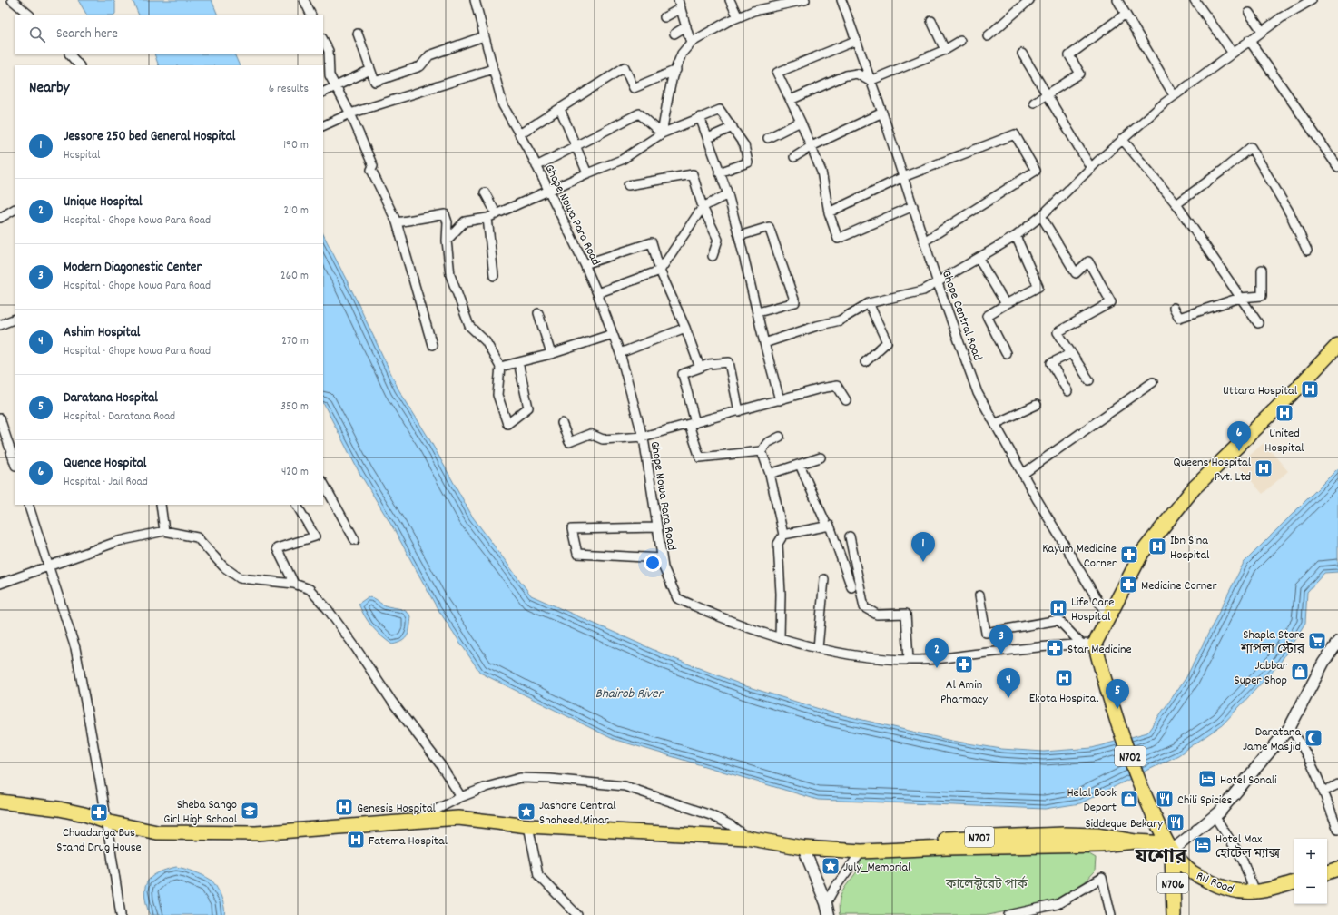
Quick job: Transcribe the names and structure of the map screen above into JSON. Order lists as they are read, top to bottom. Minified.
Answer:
{"streets":{"highway":["N702","N707","RN Road","N706"],"street":["Ghope Nowa Para Road","Ghope Central Road"]},"crossings":[["Ghope Nowa Para Road","N702"],["N702","N707"],["N702","RN Road"],["N702","N706"],["N707","RN Road"],["N707","N706"],["RN Road","N706"]],"districts":["যশোর"],"water":["Bhairob River"],"parks":["কালেক্টরেট পার্ক"],"places":{"hospital":["Uttara Hospital","United Hospital","Queens Hospital Pvt. Ltd","Ibn Sina Hospital","Life Care Hospital","Ekota Hospital","Genesis Hospital","Fatema Hospital"],"pharmacy":["Kayum Medicine Corner","Medicine Corner","Star Medicine","Al Amin Pharmacy","Chuadanga Bus Stand Drug House"],"supermarket":["Shapla Store শাপলা স্টোর"],"shop":["Jabbar Super Shop","Helal Book Deport"],"mosque":["Daratana Jame Masjid"],"hotel":["Hotel Sonali","Hotel Max হোটেল ম্যাক্স"],"restaurant":["Chili Spicies","Siddeque Bekary"],"school or university":["Sheba Sango Girl High School"],"place":["Jashore Central Shaheed Minar","July_Memorial"]},"page":{"search":"Search here","heading":["Nearby","6 results"],"list":[{"mark":"1","name":"Jessore 250 bed General Hospital","note":"Hospital","value":"190 m"},{"mark":"2","name":"Unique Hospital","note":"Hospital · Ghope Nowa Para Road","value":"210 m"},{"mark":"3","name":"Modern Diagonestic Center","note":"Hospital · Ghope Nowa Para Road","value":"260 m"},{"mark":"4","name":"Ashim Hospital","note":"Hospital · Ghope Nowa Para Road","value":"270 m"},{"mark":"5","name":"Daratana Hospital","note":"Hospital · Daratana Road","value":"350 m"},{"mark":"6","name":"Quence Hospital","note":"Hospital · Jail Road","value":"420 m"}],"pins":["6","1","3","2","4","5"],"map_buttons":["+","−"]}}
